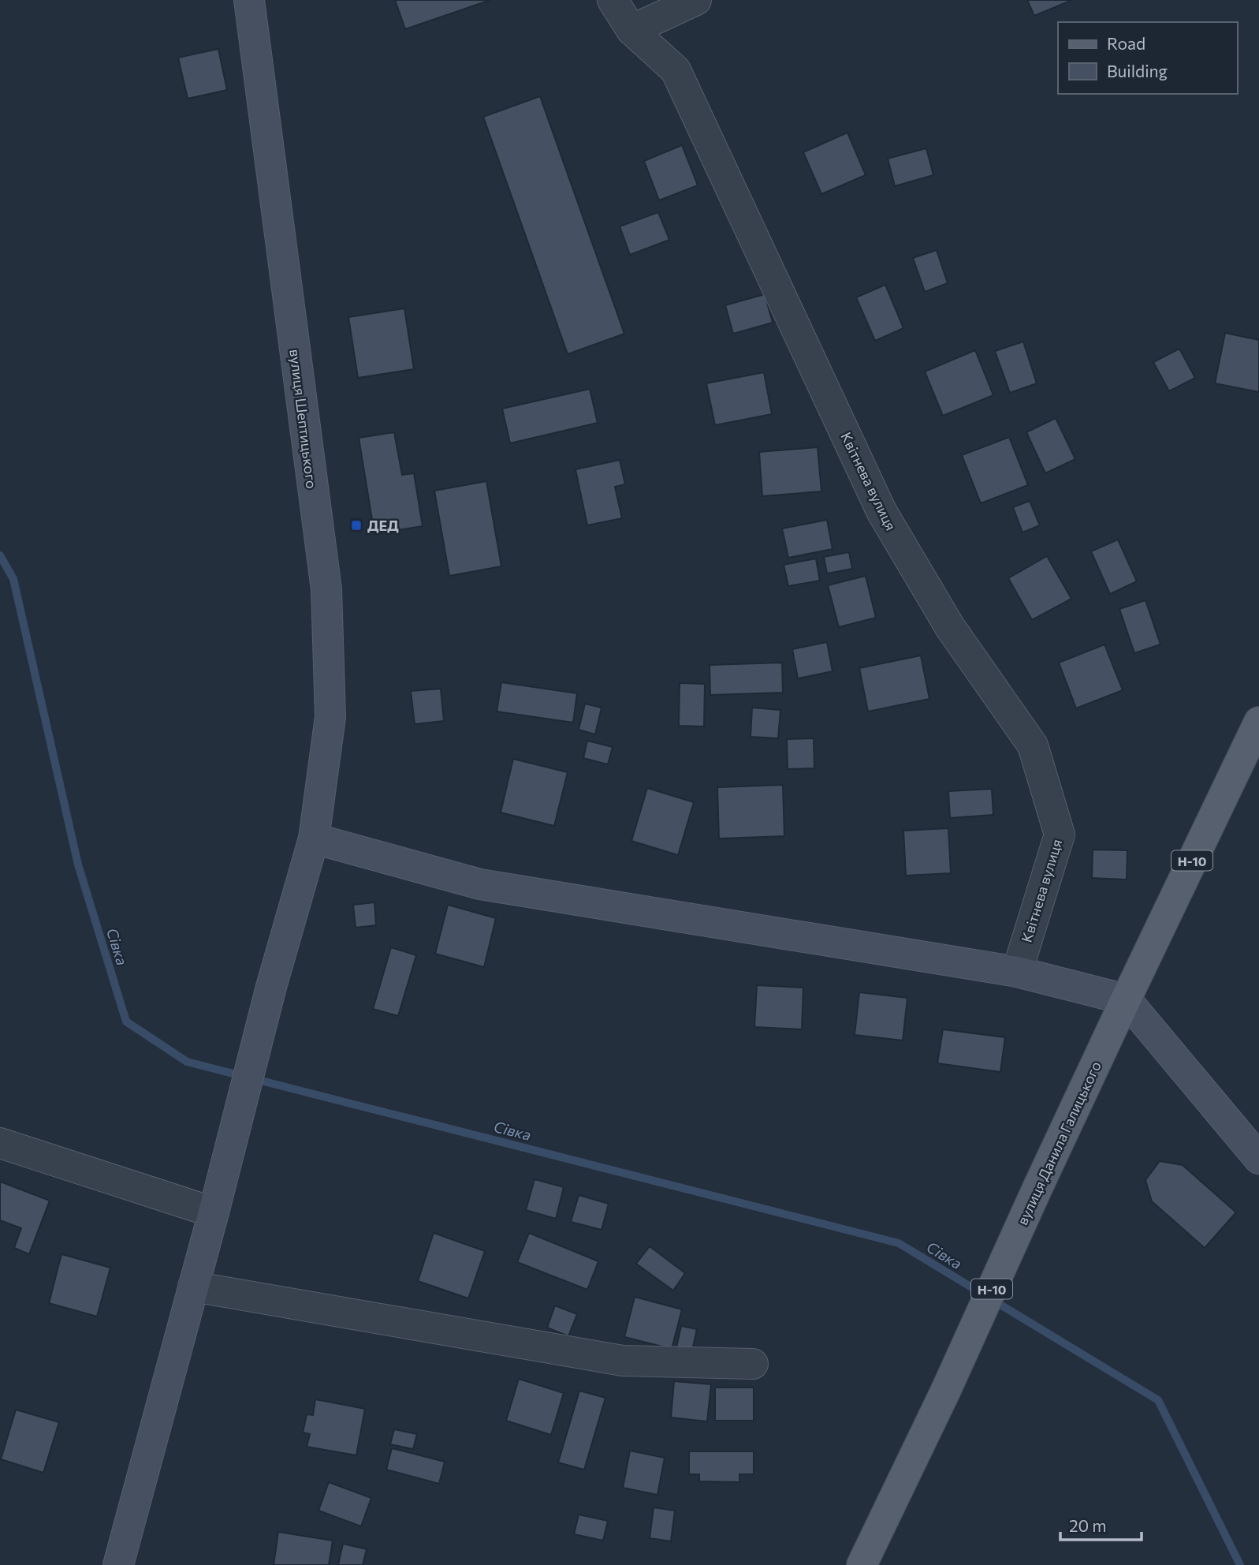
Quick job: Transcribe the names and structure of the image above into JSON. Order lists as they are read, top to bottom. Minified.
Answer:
{"streets":{"main road":["Н-10","вулиця Данила Галицького"],"street":["вулиця Шептицького","Квітнева вулиця"]},"water":["Сівка"],"places":{"transit":["ДЕД"]},"legend":["Road","Building"],"scale_bar":"20 m"}
